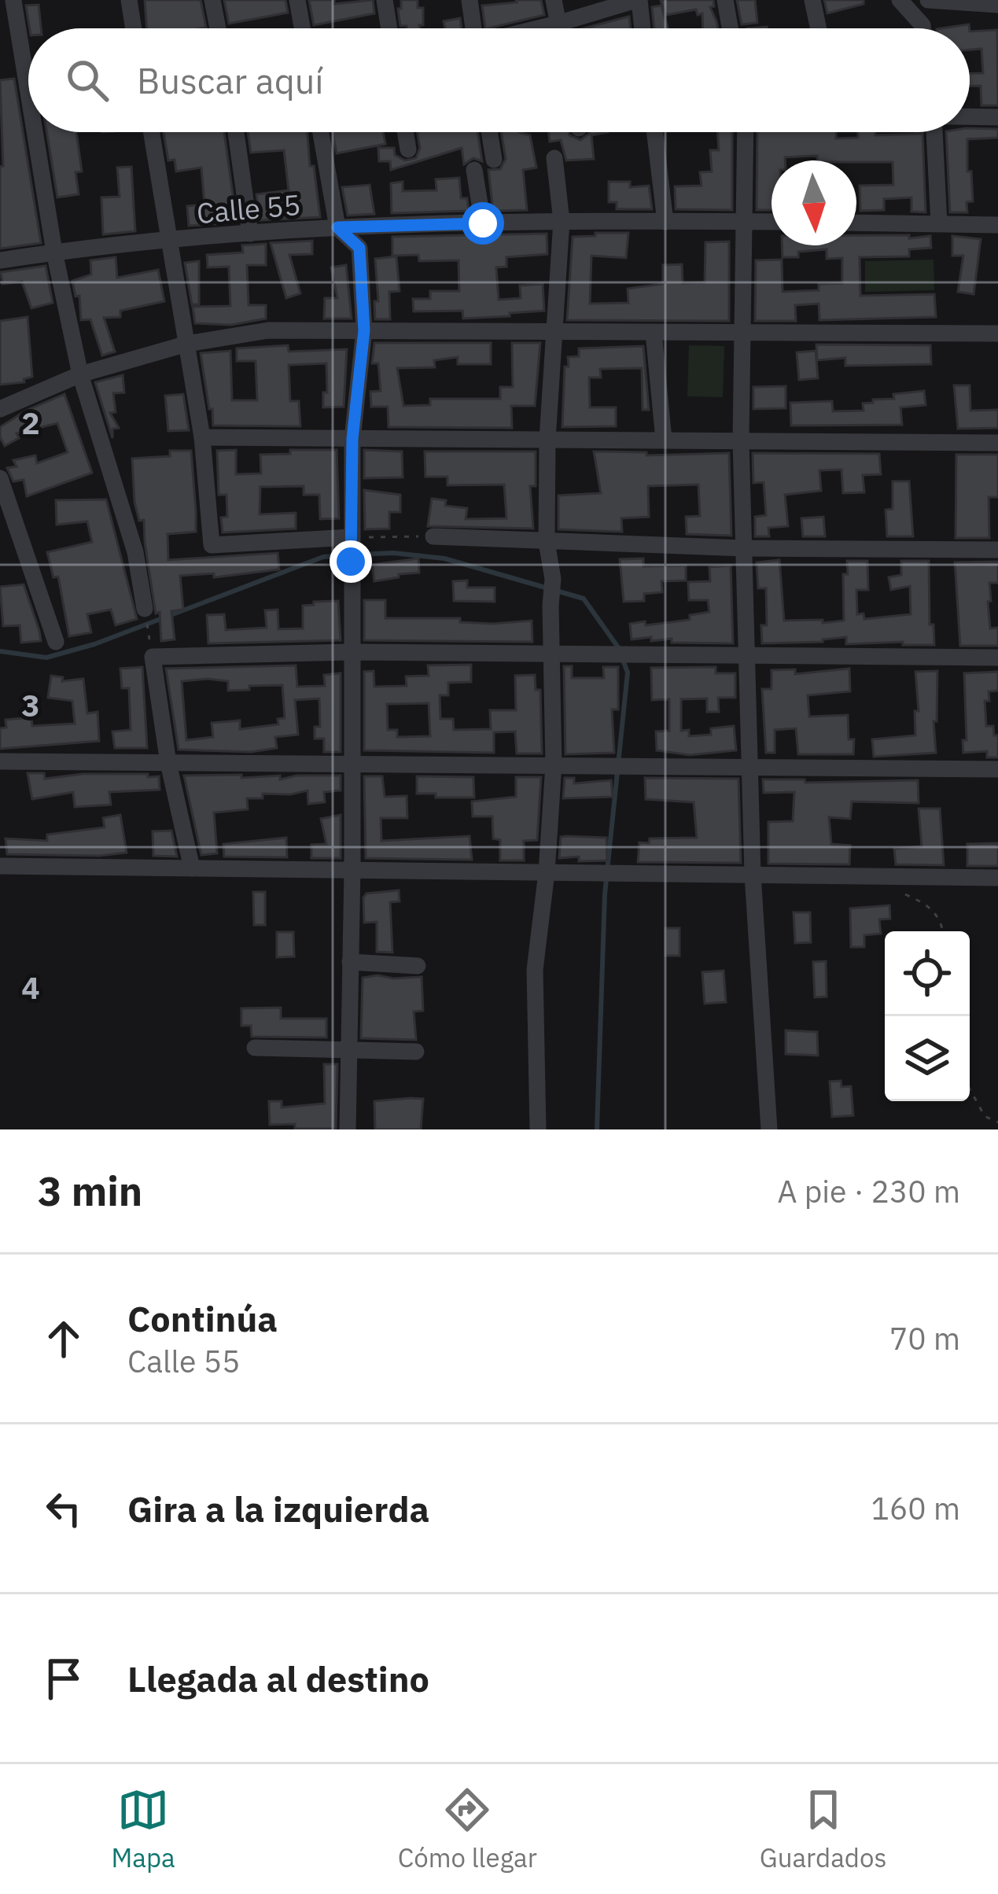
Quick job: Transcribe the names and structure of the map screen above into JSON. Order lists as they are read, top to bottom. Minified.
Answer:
{"streets":{"street":["Calle 55"]},"north":"bottom","page":{"search":"Buscar aquí","heading":["3 min","A pie · 230 m"],"list":[["Continúa","Calle 55","70 m"],["Gira a la izquierda","160 m"],"Llegada al destino"],"nav":["Mapa","Cómo llegar","Guardados"]},"grid":{"rows":["2","3","4"]}}
